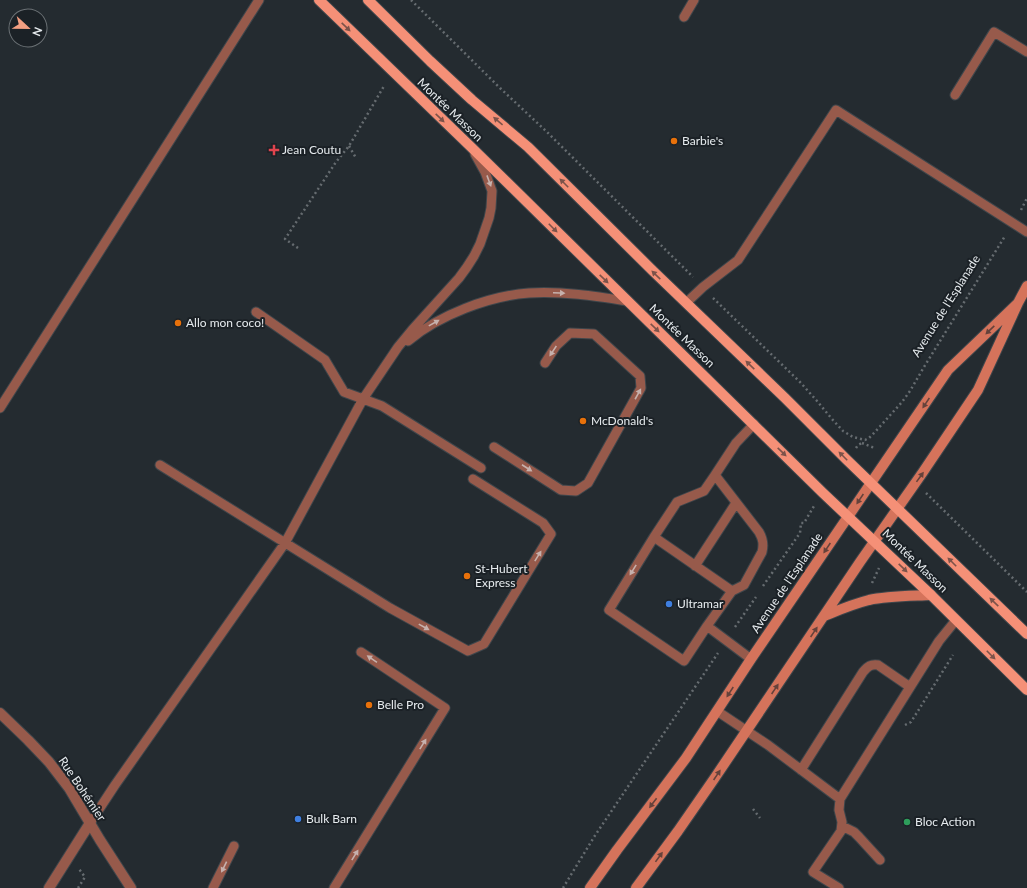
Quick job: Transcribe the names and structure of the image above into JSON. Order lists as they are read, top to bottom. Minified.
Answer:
{"streets":{"main road":["Montée Masson"],"street":["Avenue de l'Esplanade","Rue Bohémier"]},"crossings":[["Montée Masson","Avenue de l'Esplanade"]],"places":{"other":["Barbie's","Allo mon coco!","McDonald's","St-Hubert Express","Ultramar","Belle Pro","Bulk Barn","Bloc Action"],"health":["Jean Coutu"]},"north":"right"}
